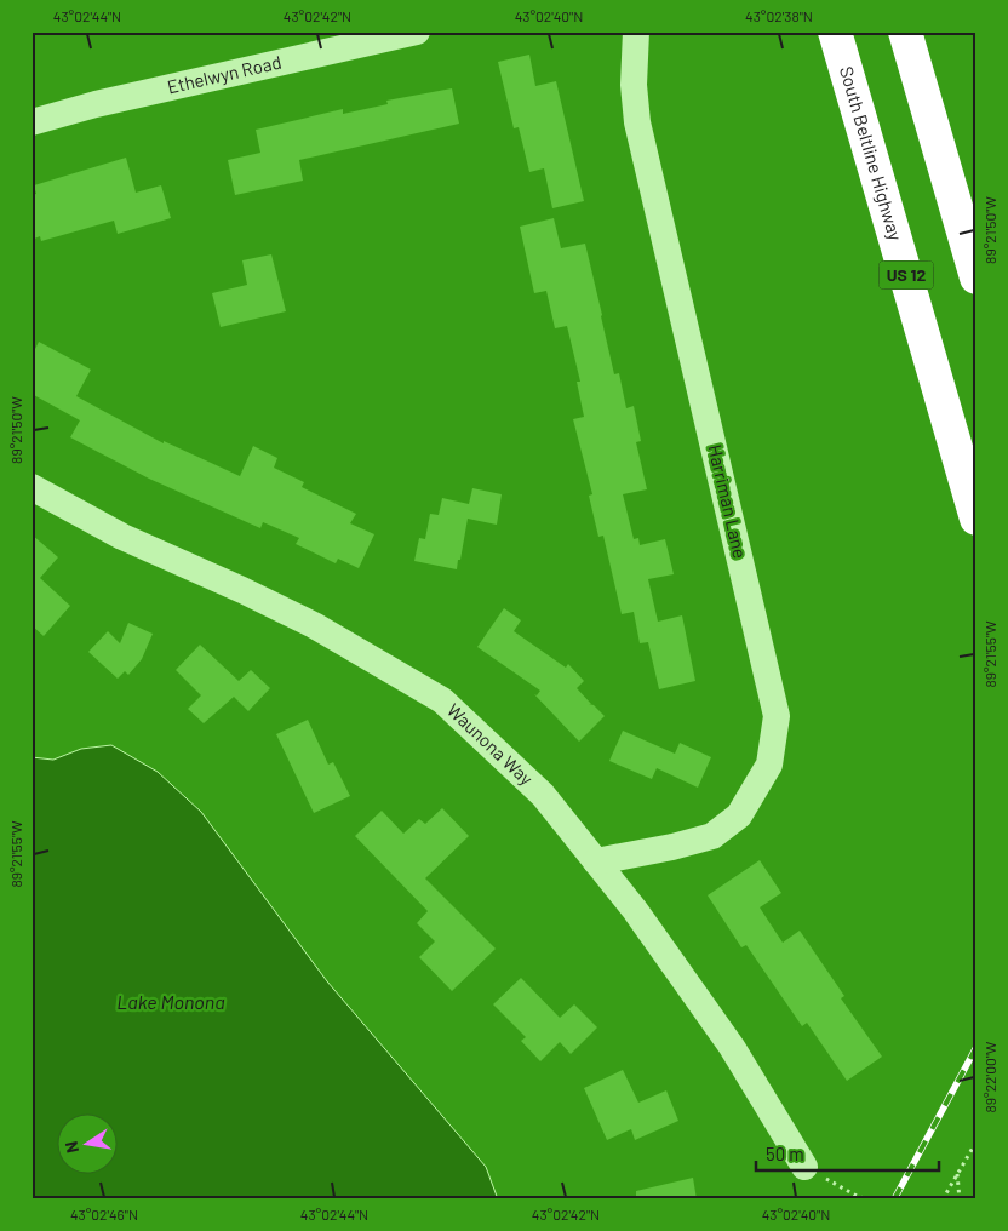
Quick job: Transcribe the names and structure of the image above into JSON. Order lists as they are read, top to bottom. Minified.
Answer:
{"streets":{"highway":["South Beltline Highway","US 12"],"street":["Ethelwyn Road","Harriman Lane","Waunona Way"]},"crossings":[["Harriman Lane","Waunona Way"]],"water":["Lake Monona"],"scale_bar":"50 m","north":"left","coordinates":["43°02'44\"N","43°02'42\"N","43°02'40\"N","43°02'38\"N","89°21'50\"W","89°21'55\"W","89°22'00\"W","43°02'46\"N"]}
